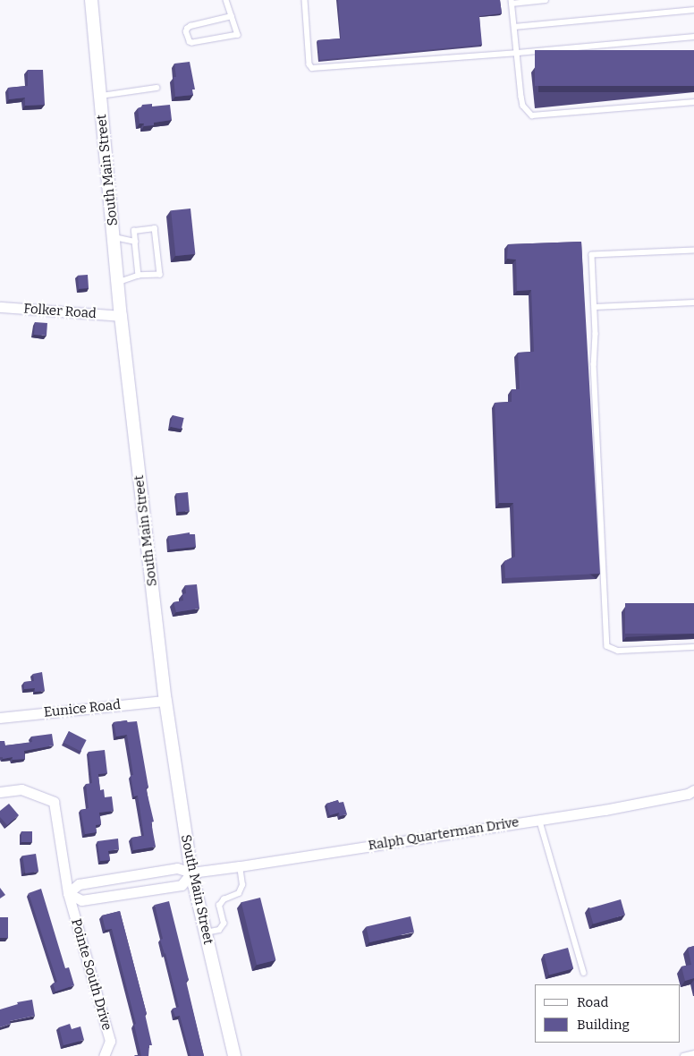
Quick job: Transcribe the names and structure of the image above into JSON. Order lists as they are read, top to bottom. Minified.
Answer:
{"streets":{"street":["South Main Street","Folker Road","Eunice Road","Ralph Quarterman Drive","Pointe South Drive"]},"crossings":[["South Main Street","Folker Road"],["South Main Street","Eunice Road"],["South Main Street","Ralph Quarterman Drive"],["Ralph Quarterman Drive","Pointe South Drive"]],"legend":["Road","Building"]}
